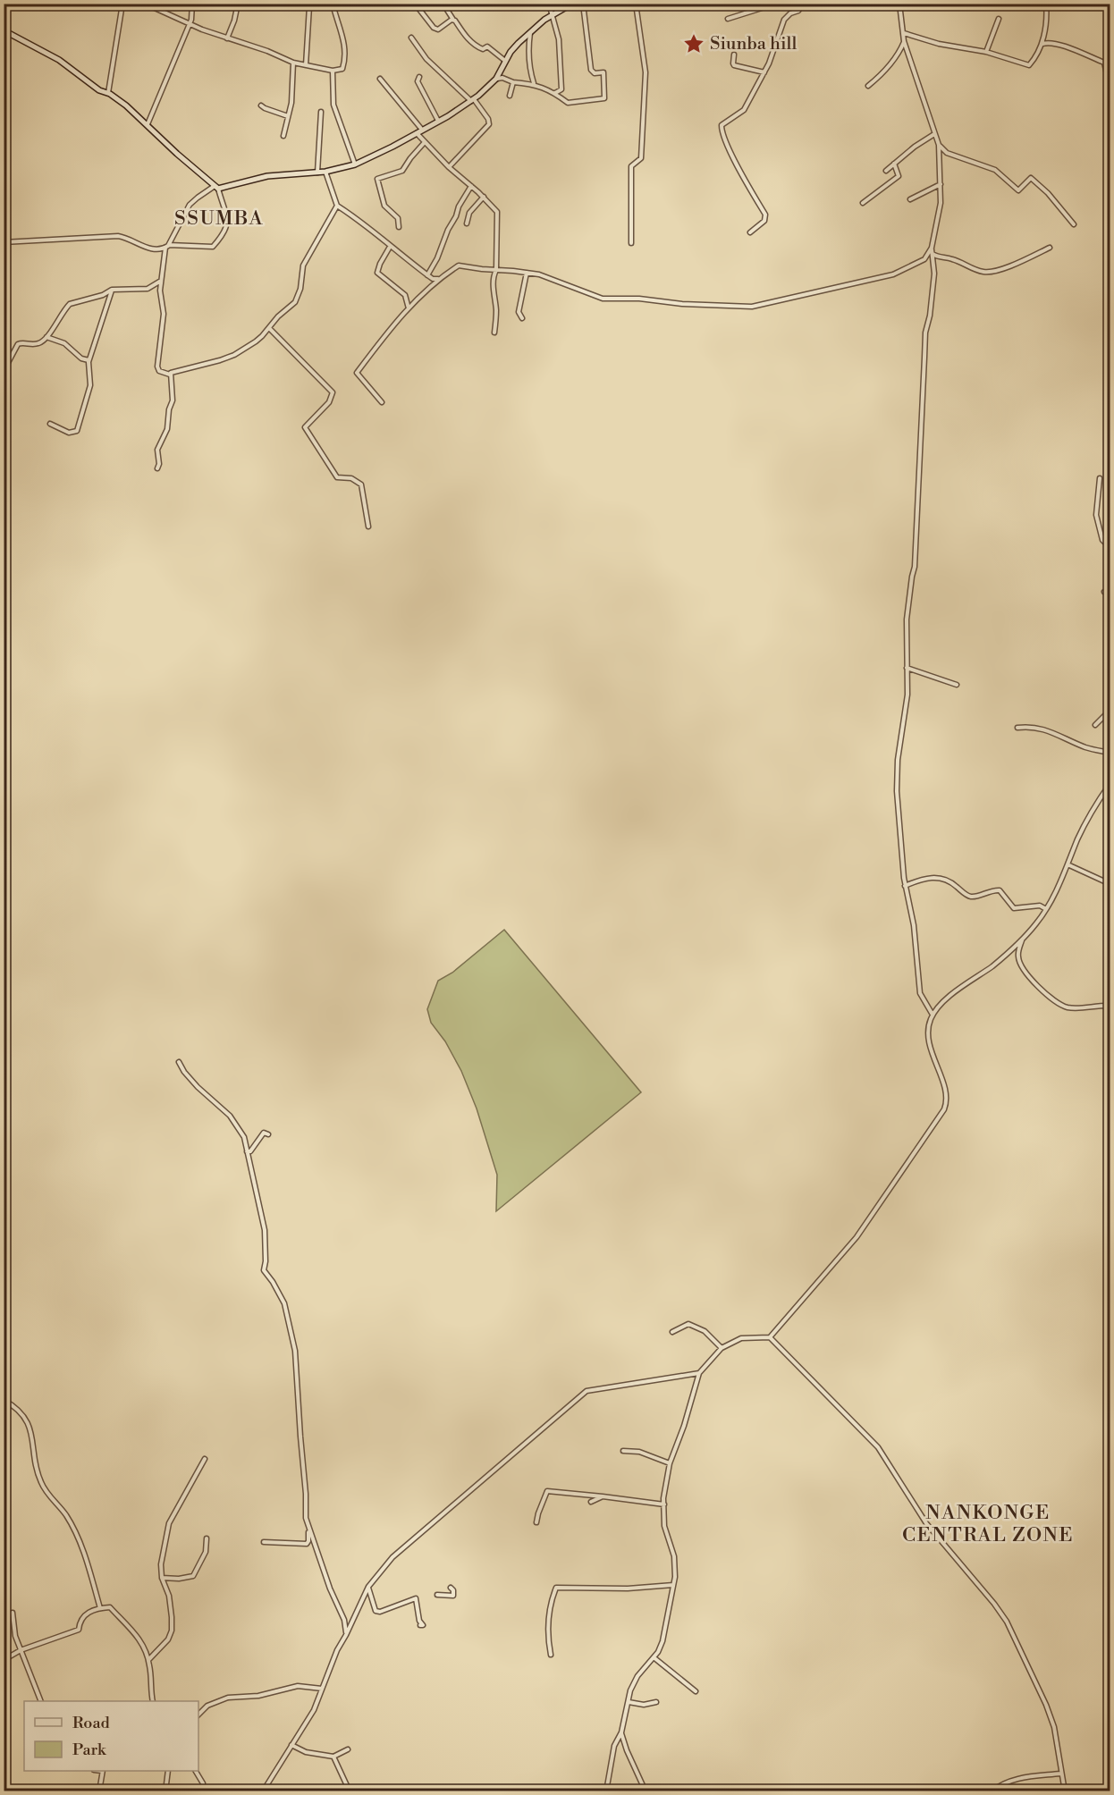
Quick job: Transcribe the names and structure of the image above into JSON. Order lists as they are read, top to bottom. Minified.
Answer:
{"districts":["SSUMBA","NANKONGE CENTRAL ZONE"],"places":{"place":["Siunba hill"]},"legend":["Road","Park"]}
